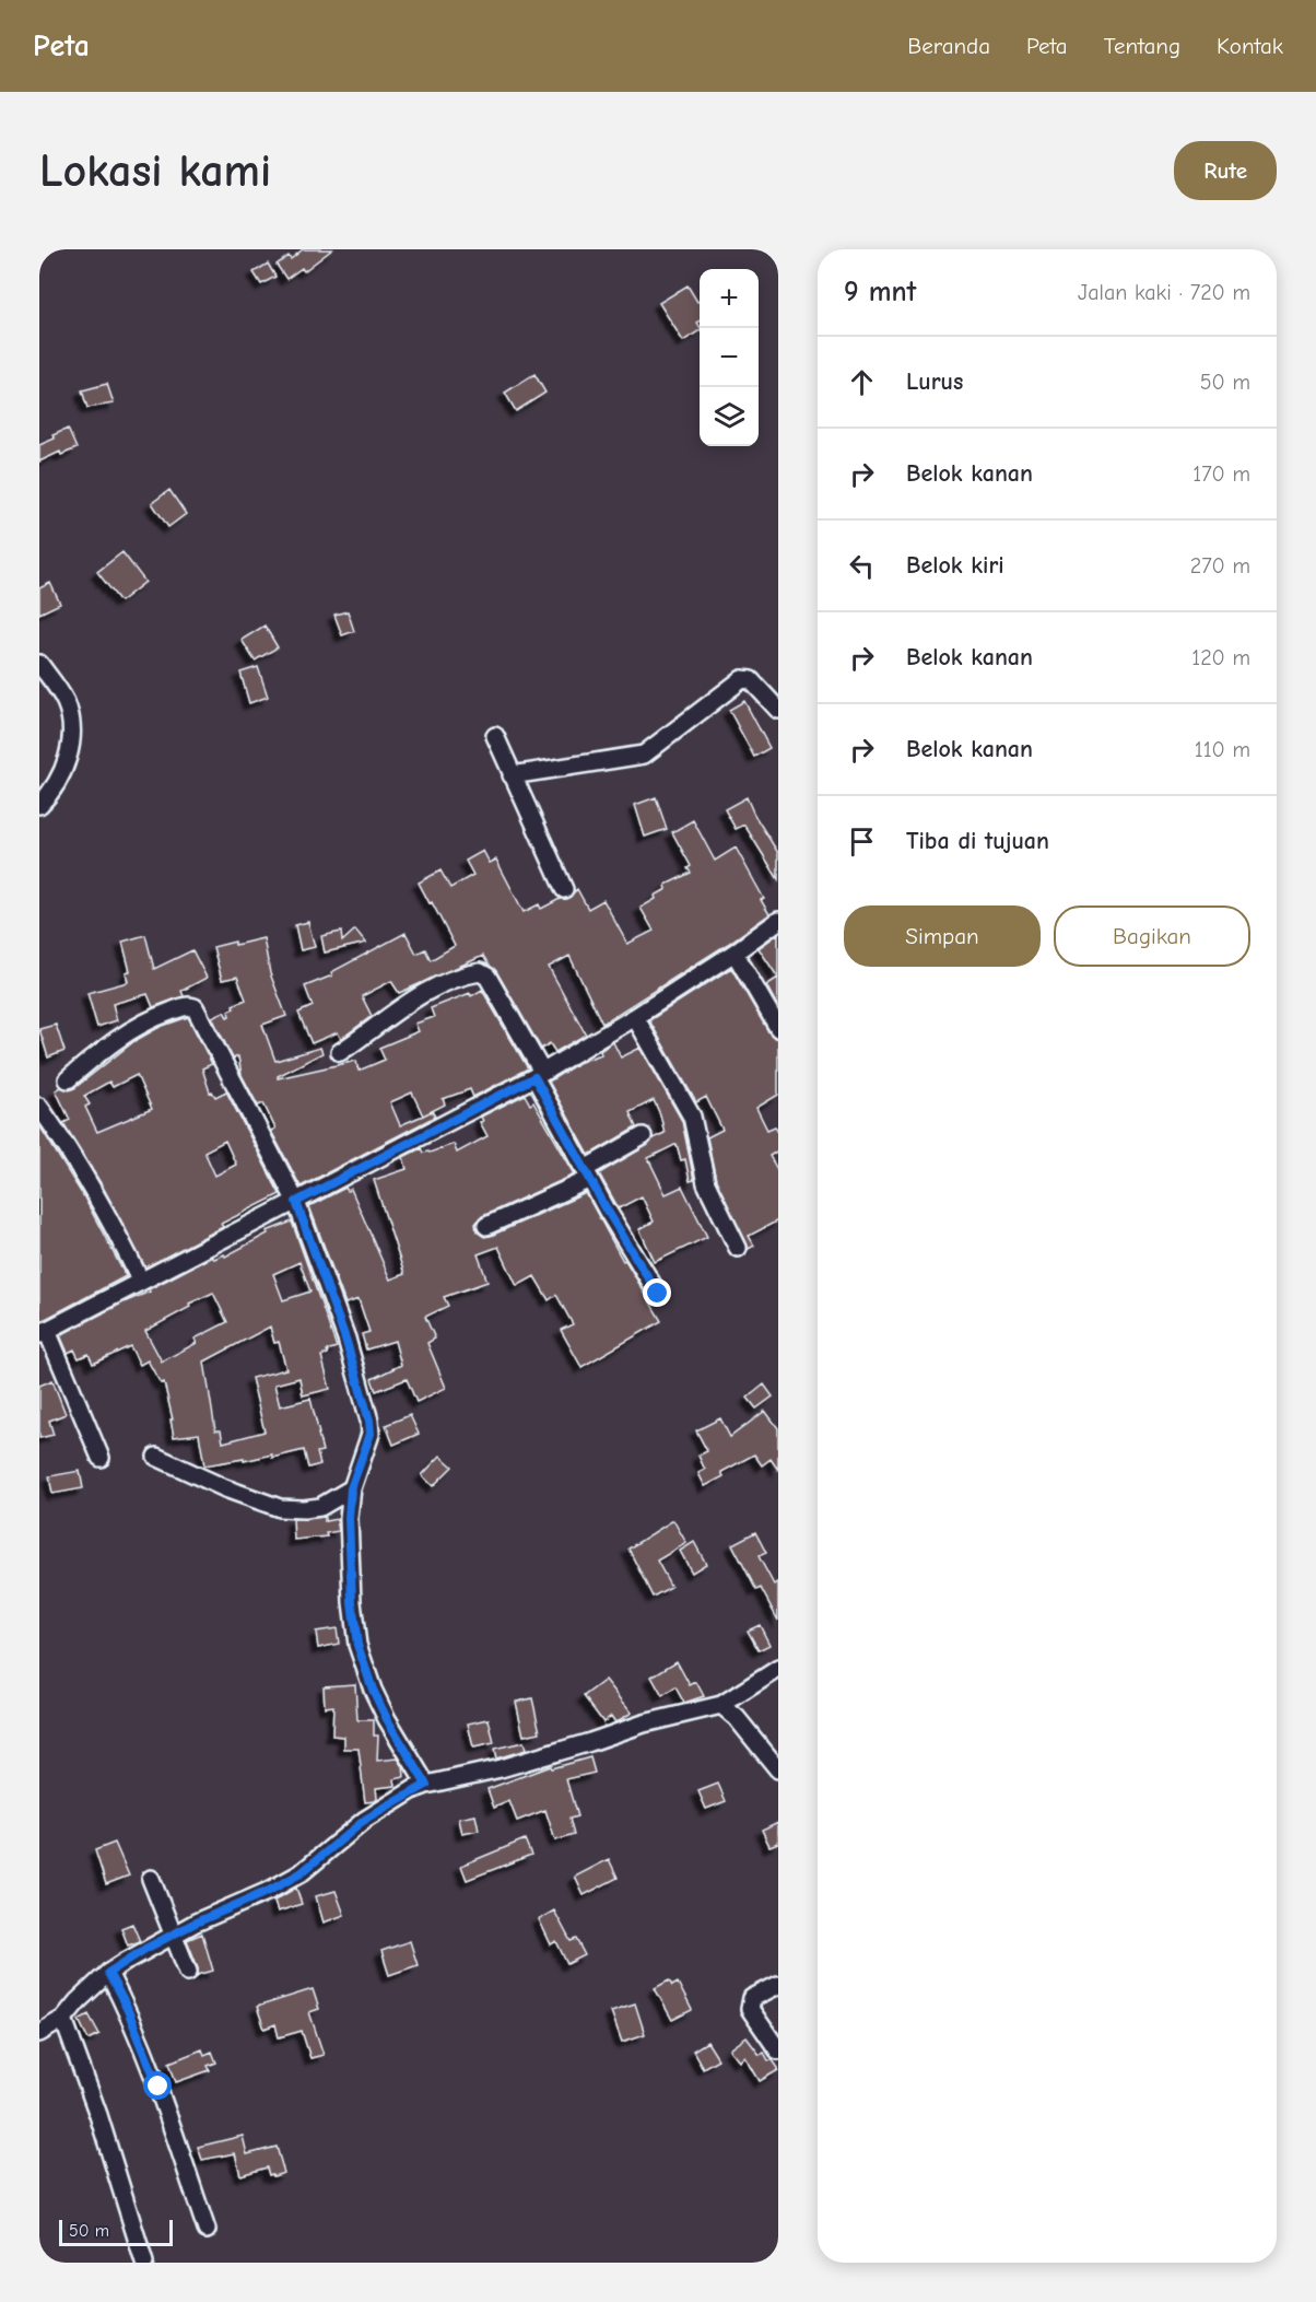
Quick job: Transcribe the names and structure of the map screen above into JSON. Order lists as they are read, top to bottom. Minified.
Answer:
{"scale_bar":"50 m","page":{"header":"Peta","nav":["Beranda","Peta","Tentang","Kontak"],"buttons":["Rute",["Simpan","Bagikan"]],"title":"Lokasi kami","heading":["9 mnt","Jalan kaki · 720 m"],"map_buttons":["+","−"],"list":[["Lurus","50 m"],["Belok kanan","170 m"],["Belok kiri","270 m"],["Belok kanan","120 m"],["Belok kanan","110 m"],"Tiba di tujuan"],"scale":"50 m"}}
